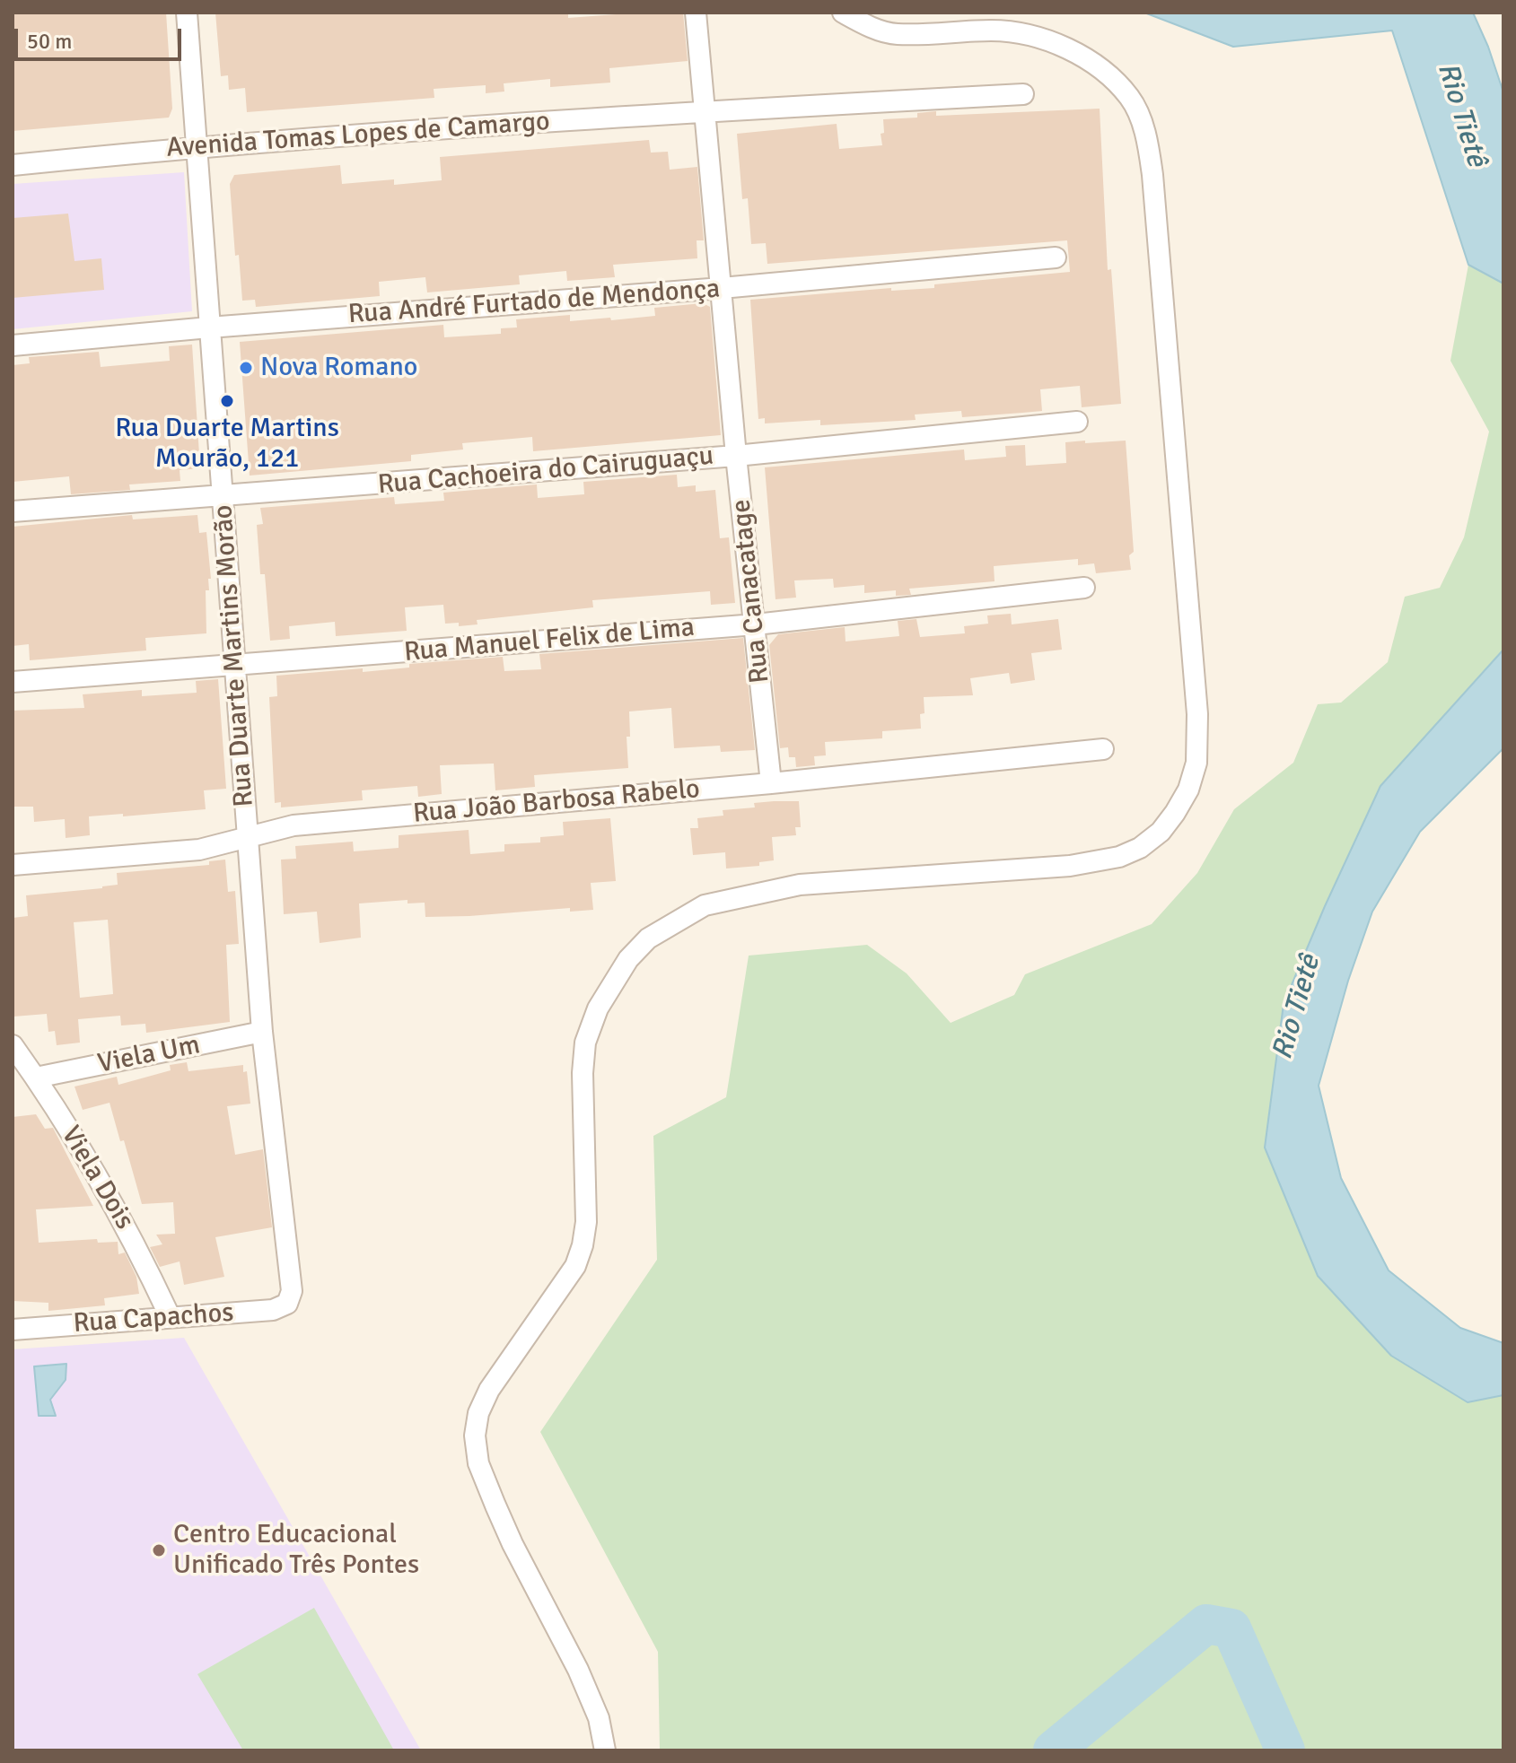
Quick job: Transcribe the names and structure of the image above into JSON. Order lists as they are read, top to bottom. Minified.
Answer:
{"streets":{"street":["Avenida Tomas Lopes de Camargo","Rua André Furtado de Mendonça","Rua Cachoeira do Cairuguaçu","Rua Canacatage","Rua Manuel Felix de Lima","Rua Duarte Martins Morão","Rua João Barbosa Rabelo","Viela Um","Viela Dois","Rua Capachos"]},"crossings":[["Avenida Tomas Lopes de Camargo","Rua Canacatage"],["Avenida Tomas Lopes de Camargo","Rua Duarte Martins Morão"],["Rua André Furtado de Mendonça","Rua Canacatage"],["Rua André Furtado de Mendonça","Rua Duarte Martins Morão"],["Rua Cachoeira do Cairuguaçu","Rua Canacatage"],["Rua Cachoeira do Cairuguaçu","Rua Duarte Martins Morão"],["Rua Canacatage","Rua Manuel Felix de Lima"],["Rua Canacatage","Rua João Barbosa Rabelo"],["Rua Manuel Felix de Lima","Rua Duarte Martins Morão"],["Rua Duarte Martins Morão","Rua João Barbosa Rabelo"],["Rua Duarte Martins Morão","Viela Um"],["Rua Duarte Martins Morão","Rua Capachos"],["Viela Um","Viela Dois"],["Viela Dois","Rua Capachos"]],"water":["Rio Tietê"],"places":["Nova Romano","Rua Duarte Martins Mourão, 121","Centro Educacional Unificado Três Pontes"],"scale_bar":"50 m"}
